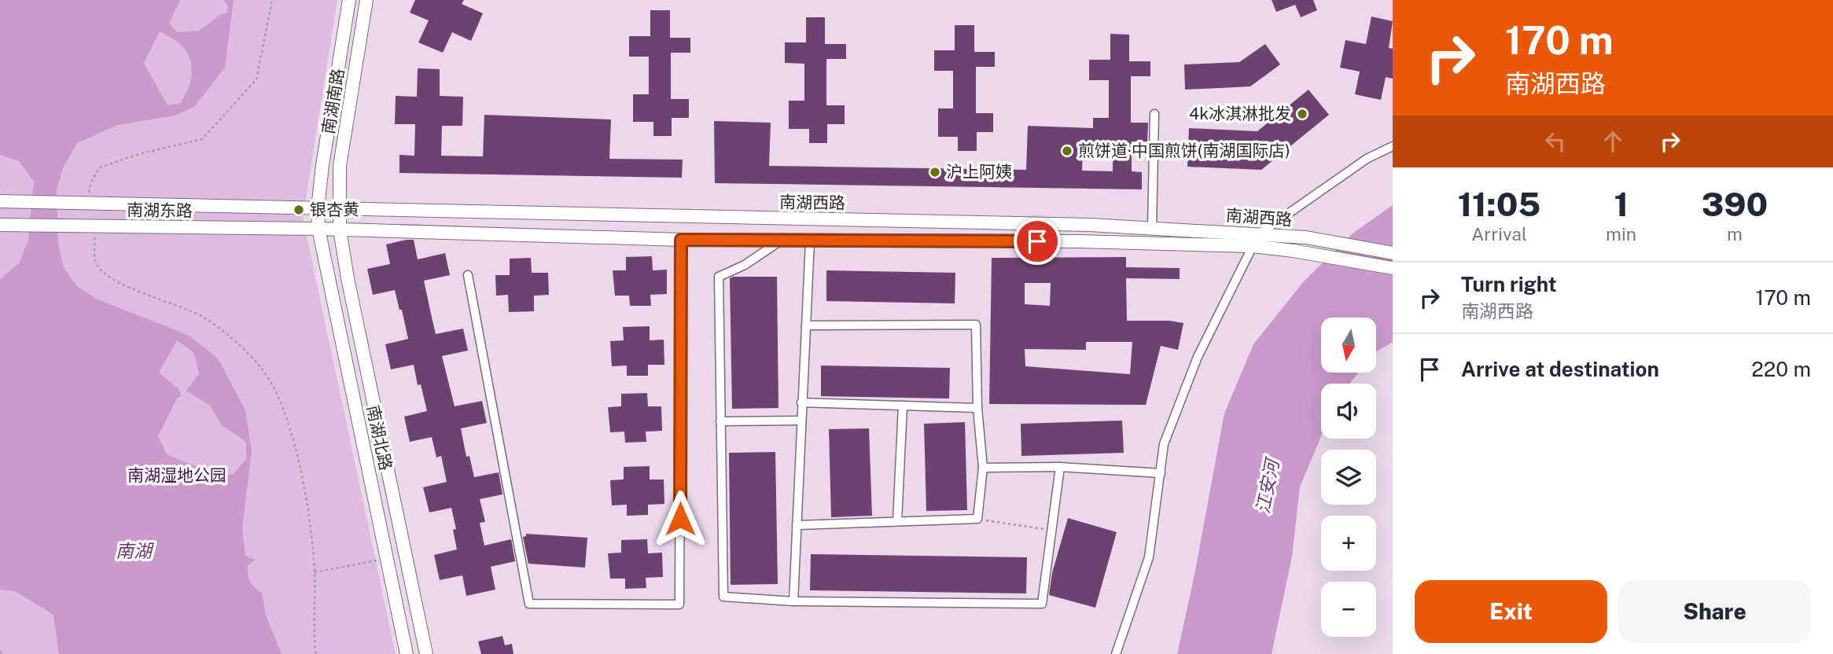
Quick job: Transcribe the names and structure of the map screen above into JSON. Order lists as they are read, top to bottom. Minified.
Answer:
{"streets":{"main road":["南湖南路","南湖西路","南湖东路","南湖北路"]},"crossings":[["南湖南路","南湖西路"],["南湖南路","南湖东路"],["南湖南路","南湖北路"],["南湖西路","南湖东路"],["南湖西路","南湖北路"],["南湖东路","南湖北路"]],"water":["江安河","南湖"],"parks":["南湖湿地公园"],"places":["4k冰淇淋批发","煎饼道·中国煎饼(南湖国际店)","沪上阿姨","银杏黄"],"north":"bottom","page":{"turn":["170 m","南湖西路"],"eta":["11:05","Arrival","1","min","390","m"],"list":[{"name":"Turn right","note":"南湖西路","value":"170 m"},{"name":"Arrive at destination","value":"220 m"}],"map_buttons":["+","−"],"buttons":["Exit","Share"]}}
